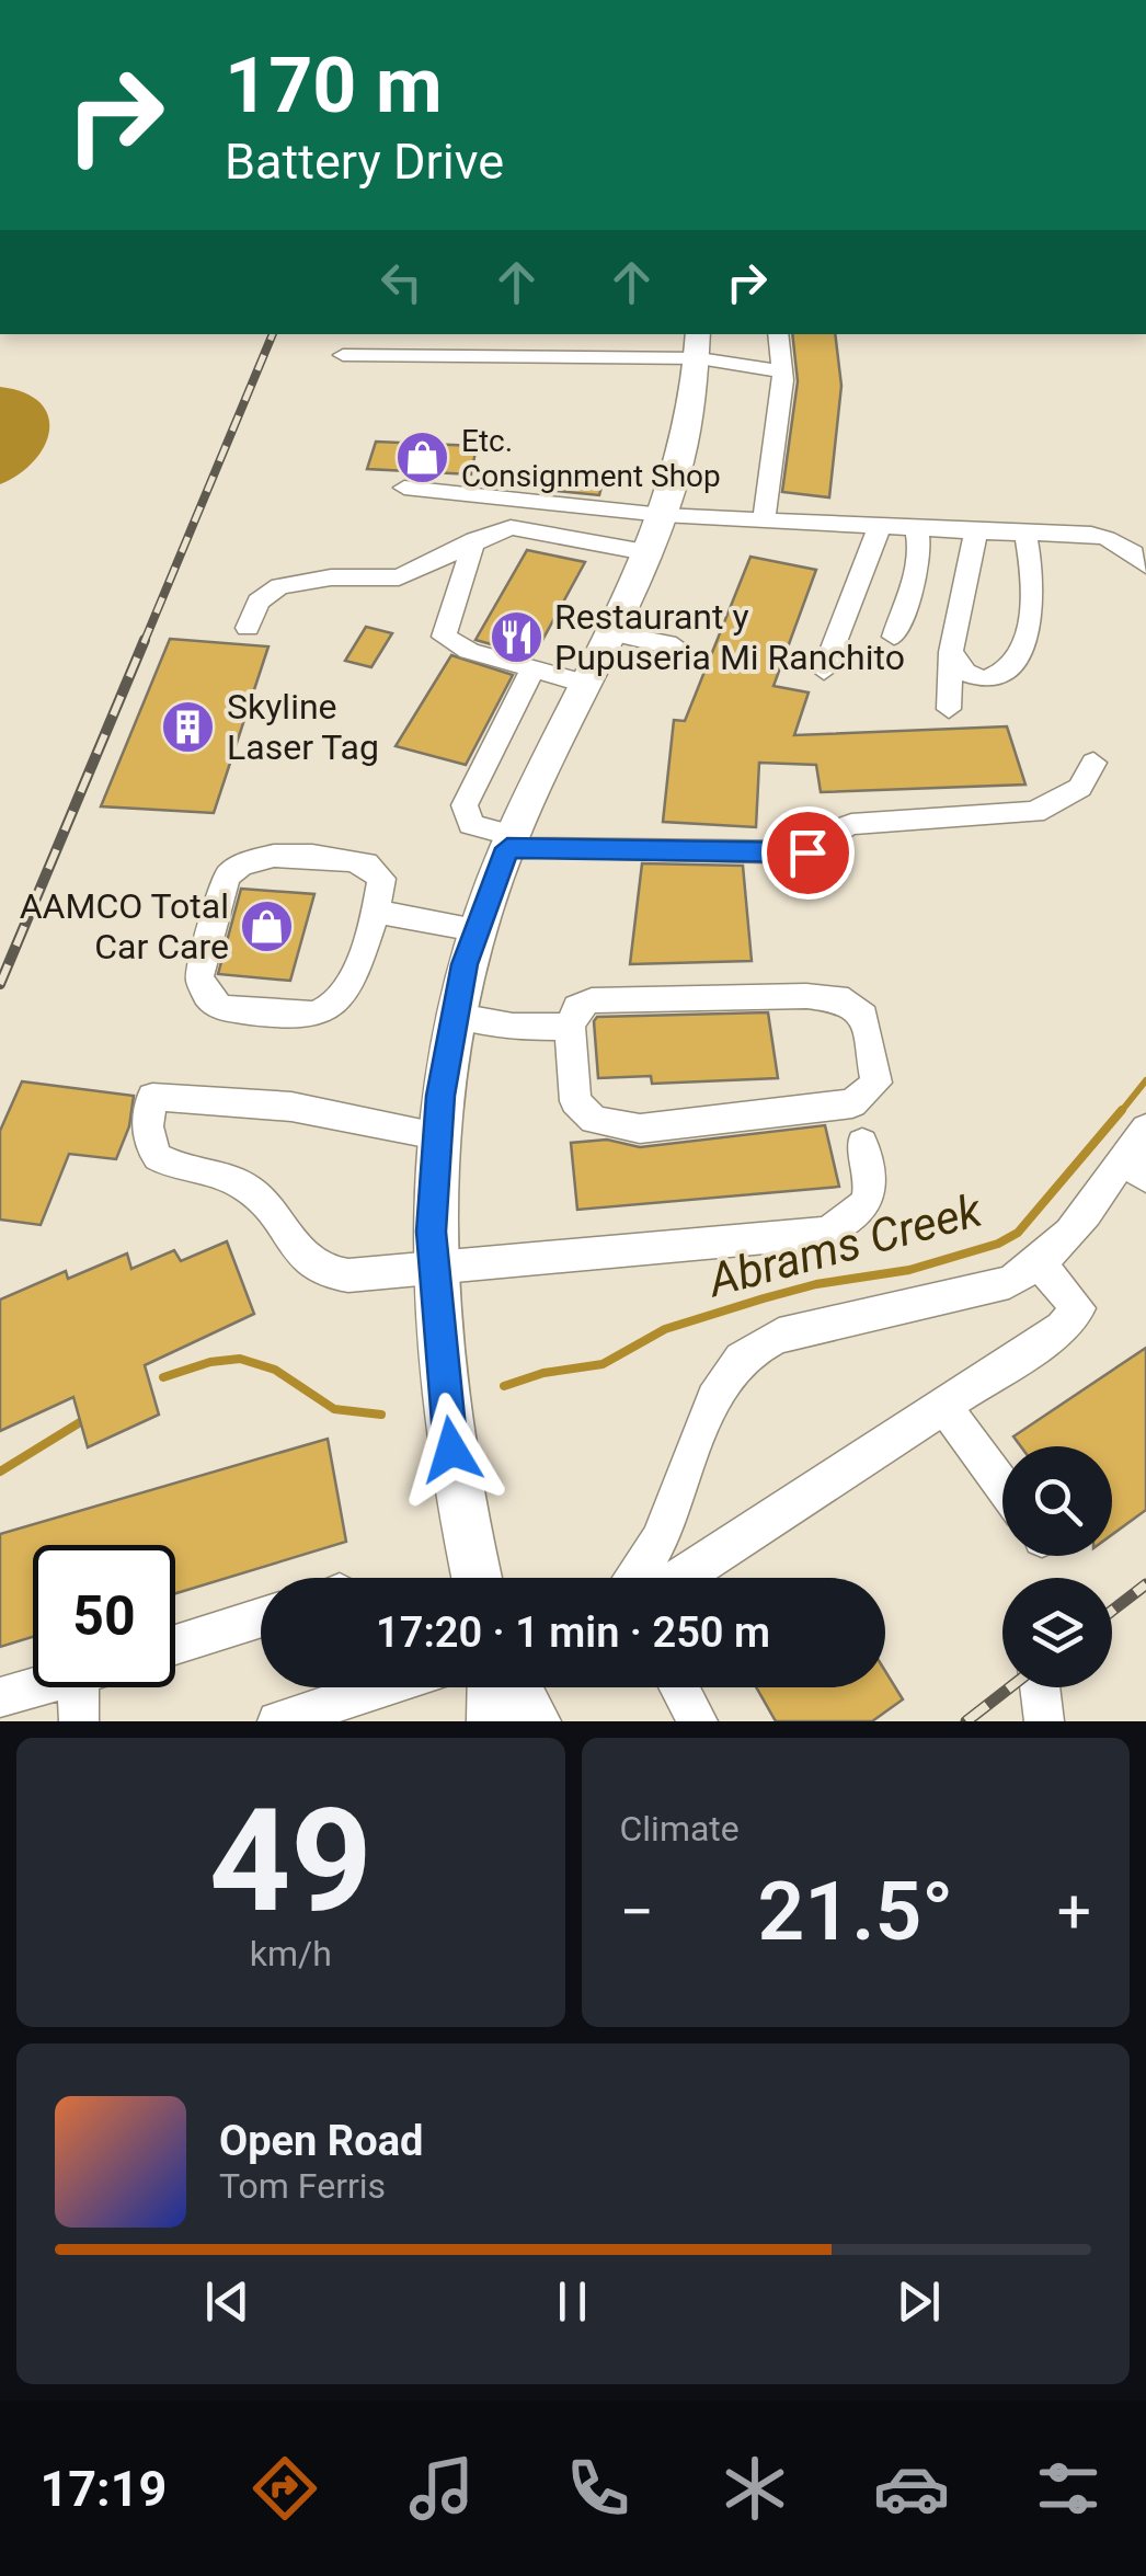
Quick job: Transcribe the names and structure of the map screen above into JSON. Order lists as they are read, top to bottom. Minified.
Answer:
{"water":["Abrams Creek"],"places":{"shop":["Etc. Consignment Shop","AAMCO Total Car Care"],"restaurant":["Restaurant y Pupuseria Mi Ranchito"],"building":["Skyline Laser Tag"]},"page":{"turn":["170 m","Battery Drive"],"limit":"50","trip":"17:20 · 1 min · 250 m","tile":[["49","km/h"],"Climate"],"heat":["−","21.5°","+"],"song":["Open Road","Tom Ferris"],"tabs":"17:19"}}
